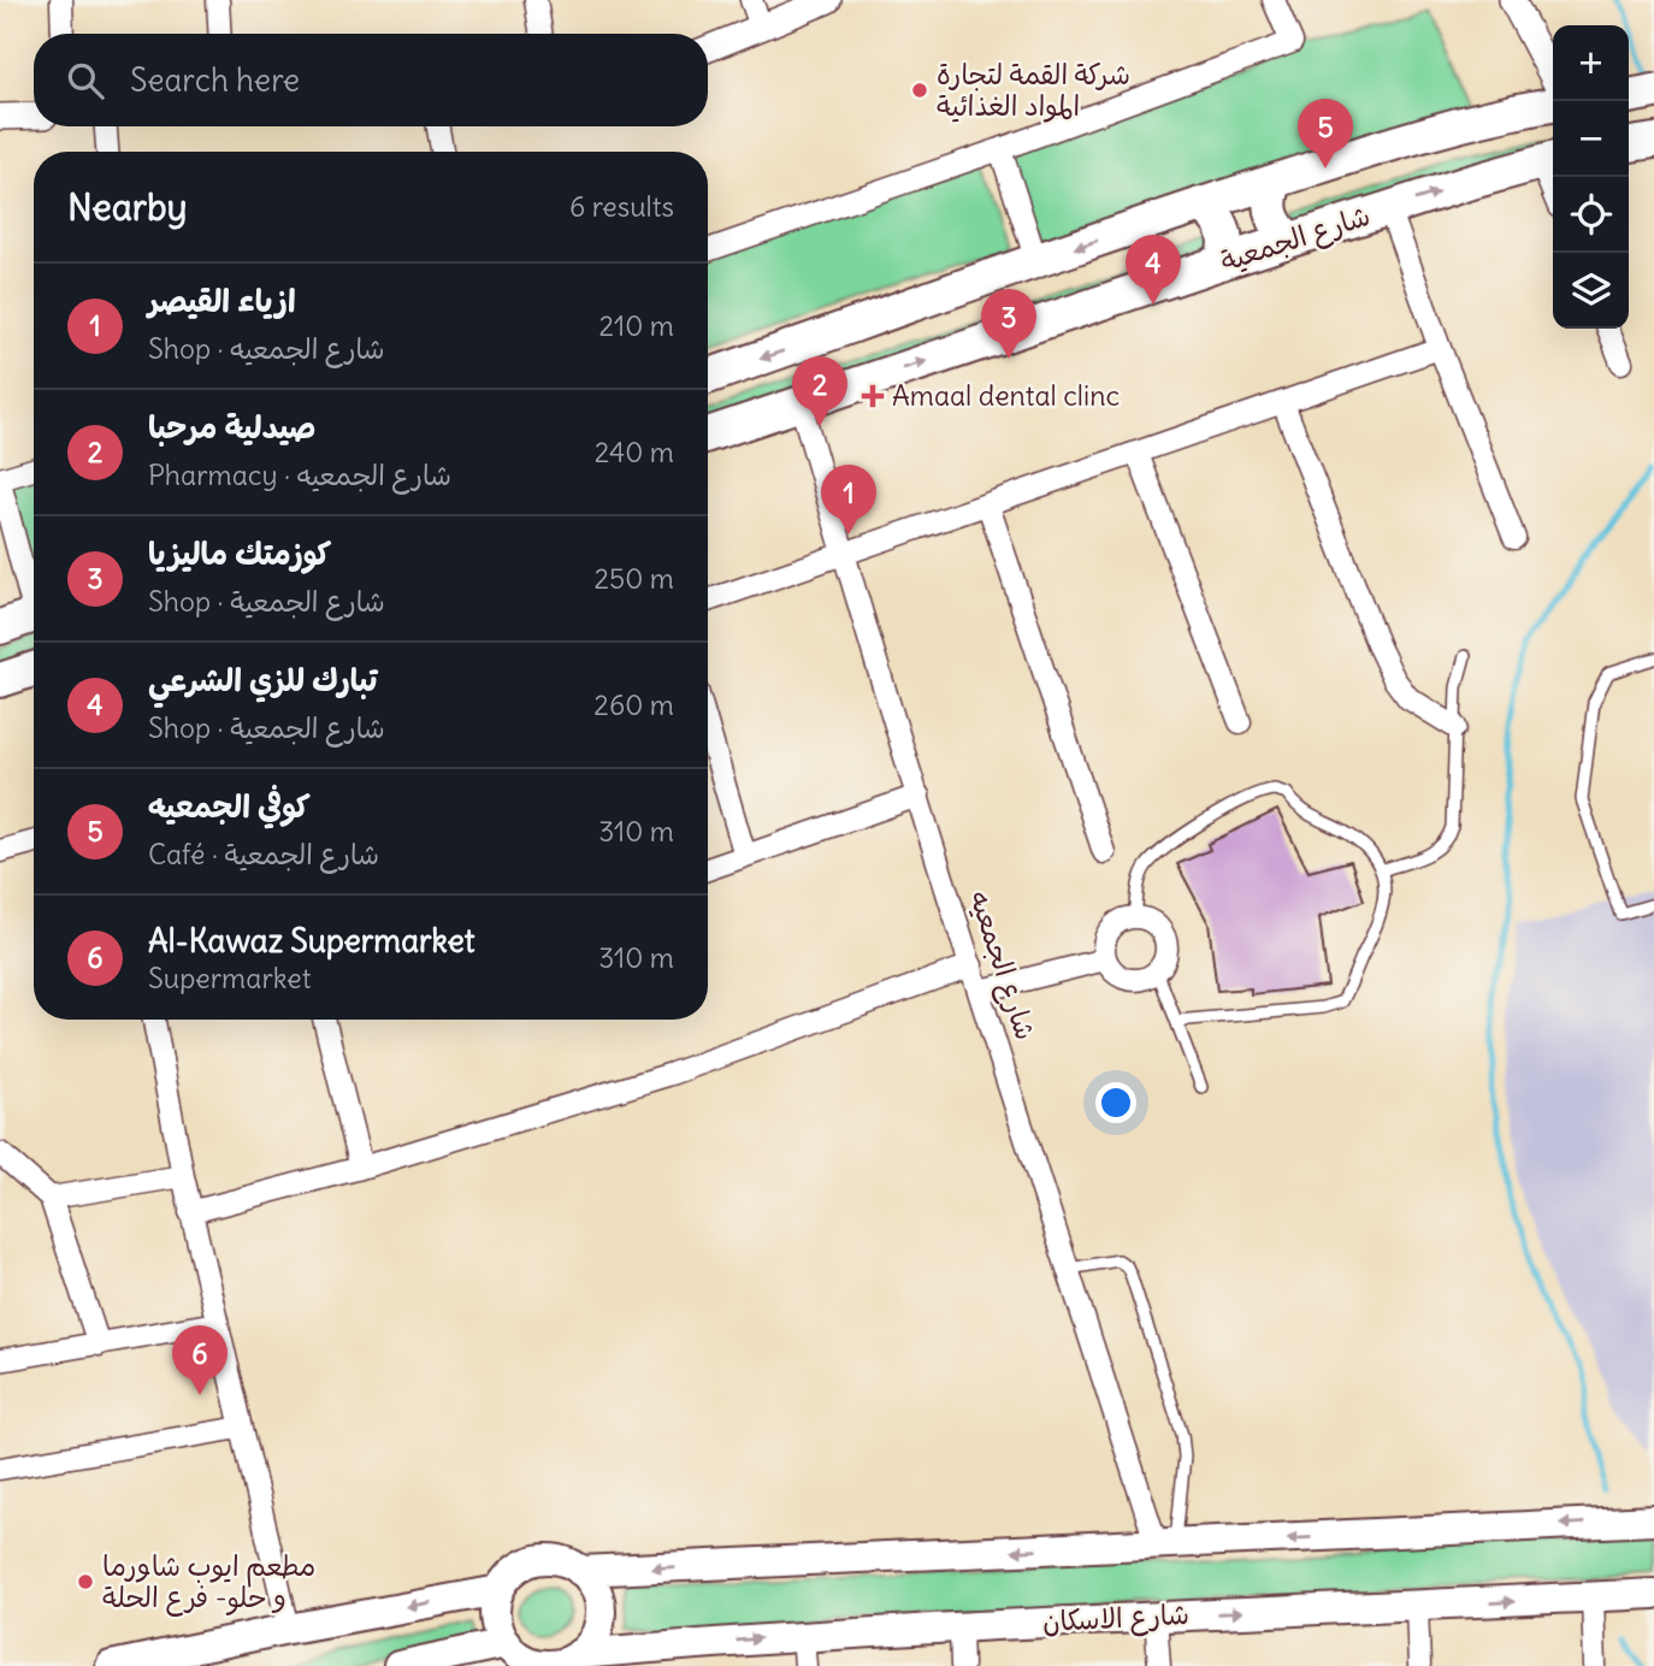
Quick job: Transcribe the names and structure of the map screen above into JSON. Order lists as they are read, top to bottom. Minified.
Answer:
{"streets":{"main road":["شارع الجمعية","شارع الاسكان"],"street":["شارع الجمعيه"]},"crossings":[["شارع الجمعية","شارع الجمعيه"]],"places":{"other":["شركة القمة لتجارة المواد الغذائية","مطعم ايوب شاورما و حلو- فرع الحلة"],"health":["Amaal dental clinc"]},"page":{"map_buttons":["+","−"],"search":"Search here","pins":["5","4","3","2","1","6"],"heading":["Nearby","6 results"],"list":[{"mark":"1","name":"ازياء القيصر","note":"Shop · شارع الجمعيه","value":"210 m"},{"mark":"2","name":"صيدلية مرحبا","note":"Pharmacy · شارع الجمعيه","value":"240 m"},{"mark":"3","name":"كوزمتك ماليزيا","note":"Shop · شارع الجمعية","value":"250 m"},{"mark":"4","name":"تبارك للزي الشرعي","note":"Shop · شارع الجمعية","value":"260 m"},{"mark":"5","name":"كوفي الجمعيه","note":"Café · شارع الجمعية","value":"310 m"},{"mark":"6","name":"Al-Kawaz Supermarket","note":"Supermarket","value":"310 m"}]}}
